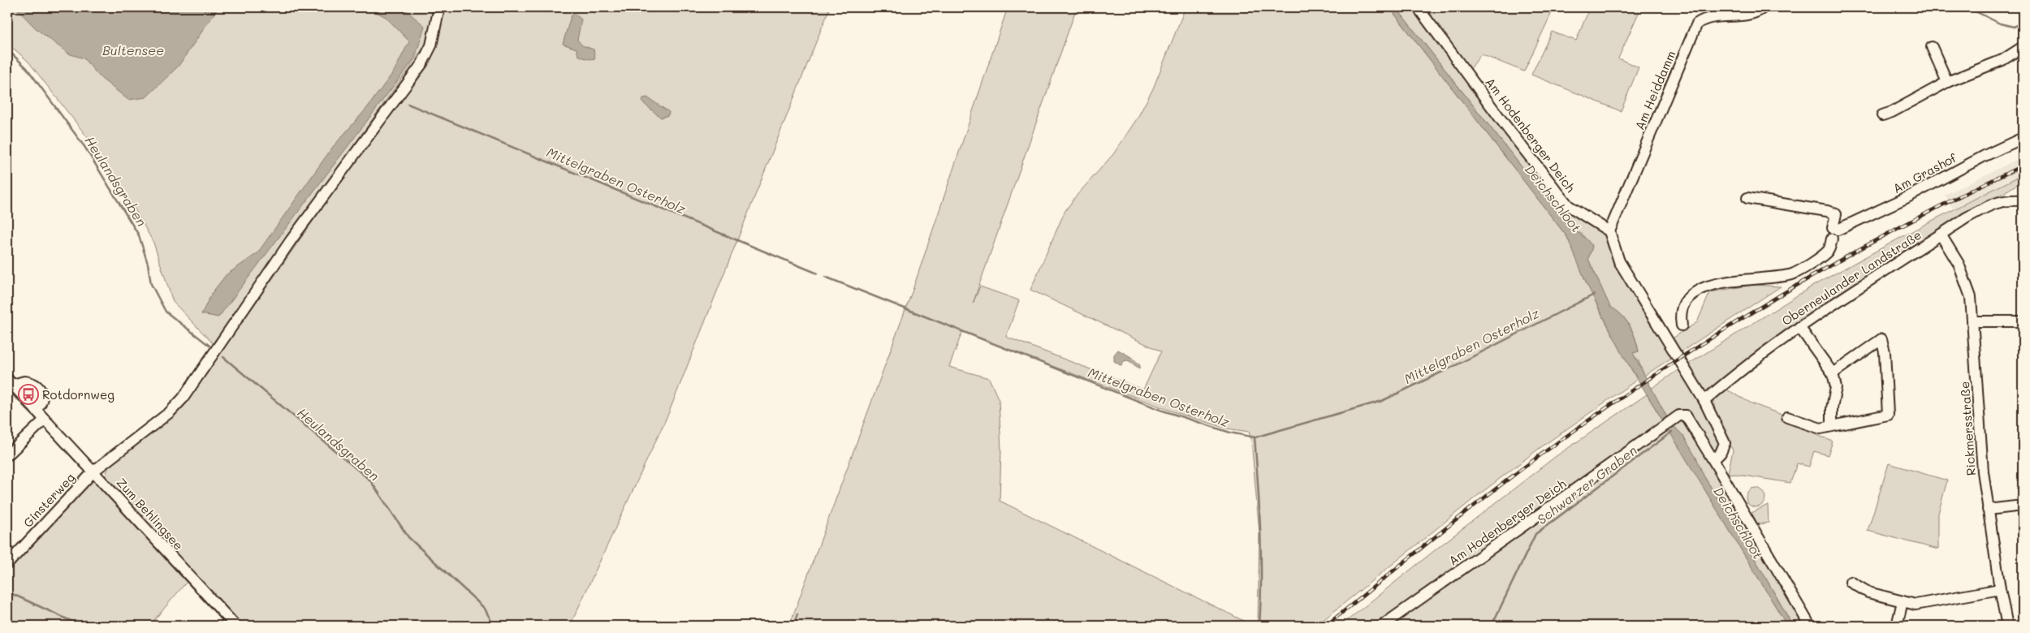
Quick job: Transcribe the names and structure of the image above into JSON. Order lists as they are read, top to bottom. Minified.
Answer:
{"streets":{"street":["Am Heiddamm","Am Hodenberger Deich","Am Grashof","Oberneulander Landstraße","Rickmersstraße","Ginsterweg","Zum Behlingsee"]},"crossings":[["Am Heiddamm","Am Hodenberger Deich"],["Oberneulander Landstraße","Rickmersstraße"],["Ginsterweg","Zum Behlingsee"]],"water":["Bultensee","Mittelgraben Osterholz","Heulandsgraben","Deichschloot","Schwarzer Graben"],"places":{"bus stop":["Rotdornweg"]}}
